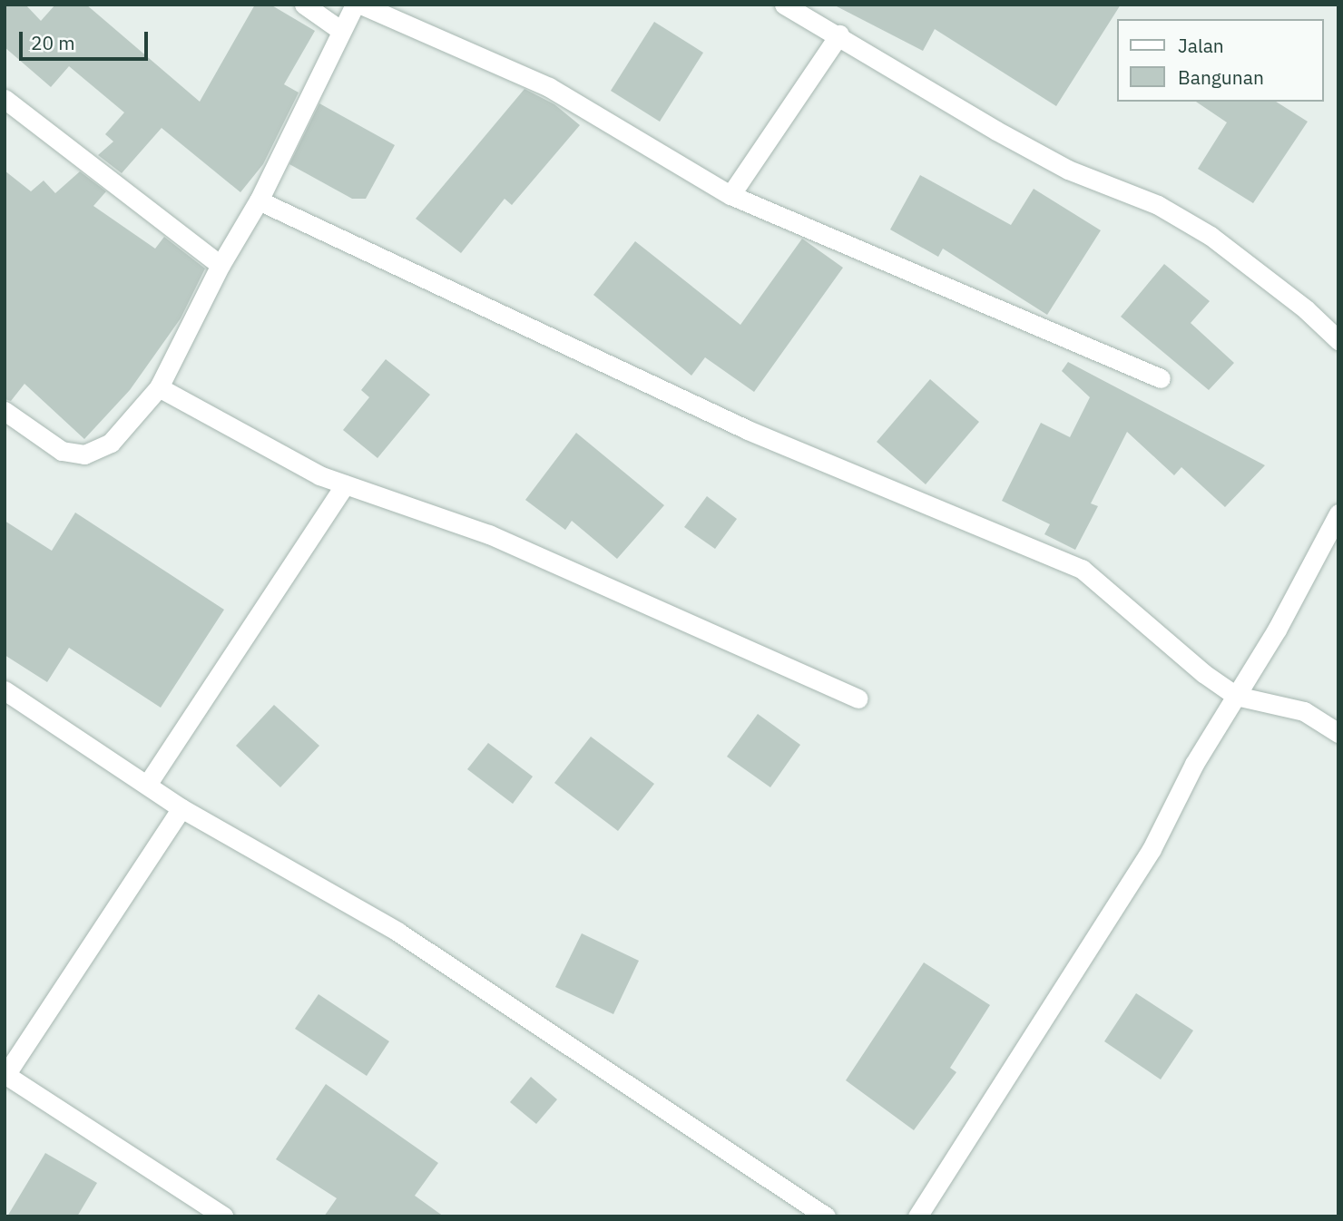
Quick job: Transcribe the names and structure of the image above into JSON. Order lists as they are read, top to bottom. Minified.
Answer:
{"legend":["Jalan","Bangunan"],"scale_bar":"20 m"}
